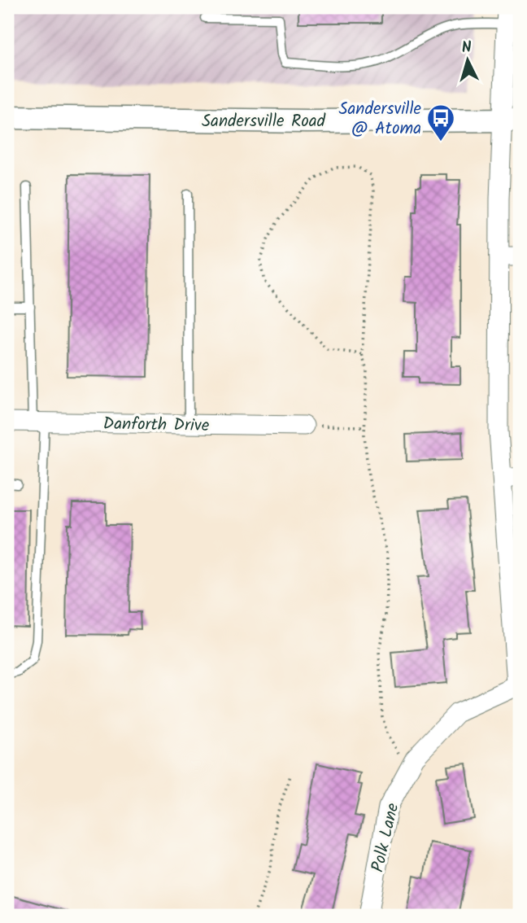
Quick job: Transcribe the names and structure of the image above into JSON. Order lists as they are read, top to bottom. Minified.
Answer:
{"streets":{"street":["Sandersville Road","Danforth Drive","Polk Lane"]},"places":{"bus stop":["Sandersville @ Atoma"]},"north":"top"}
